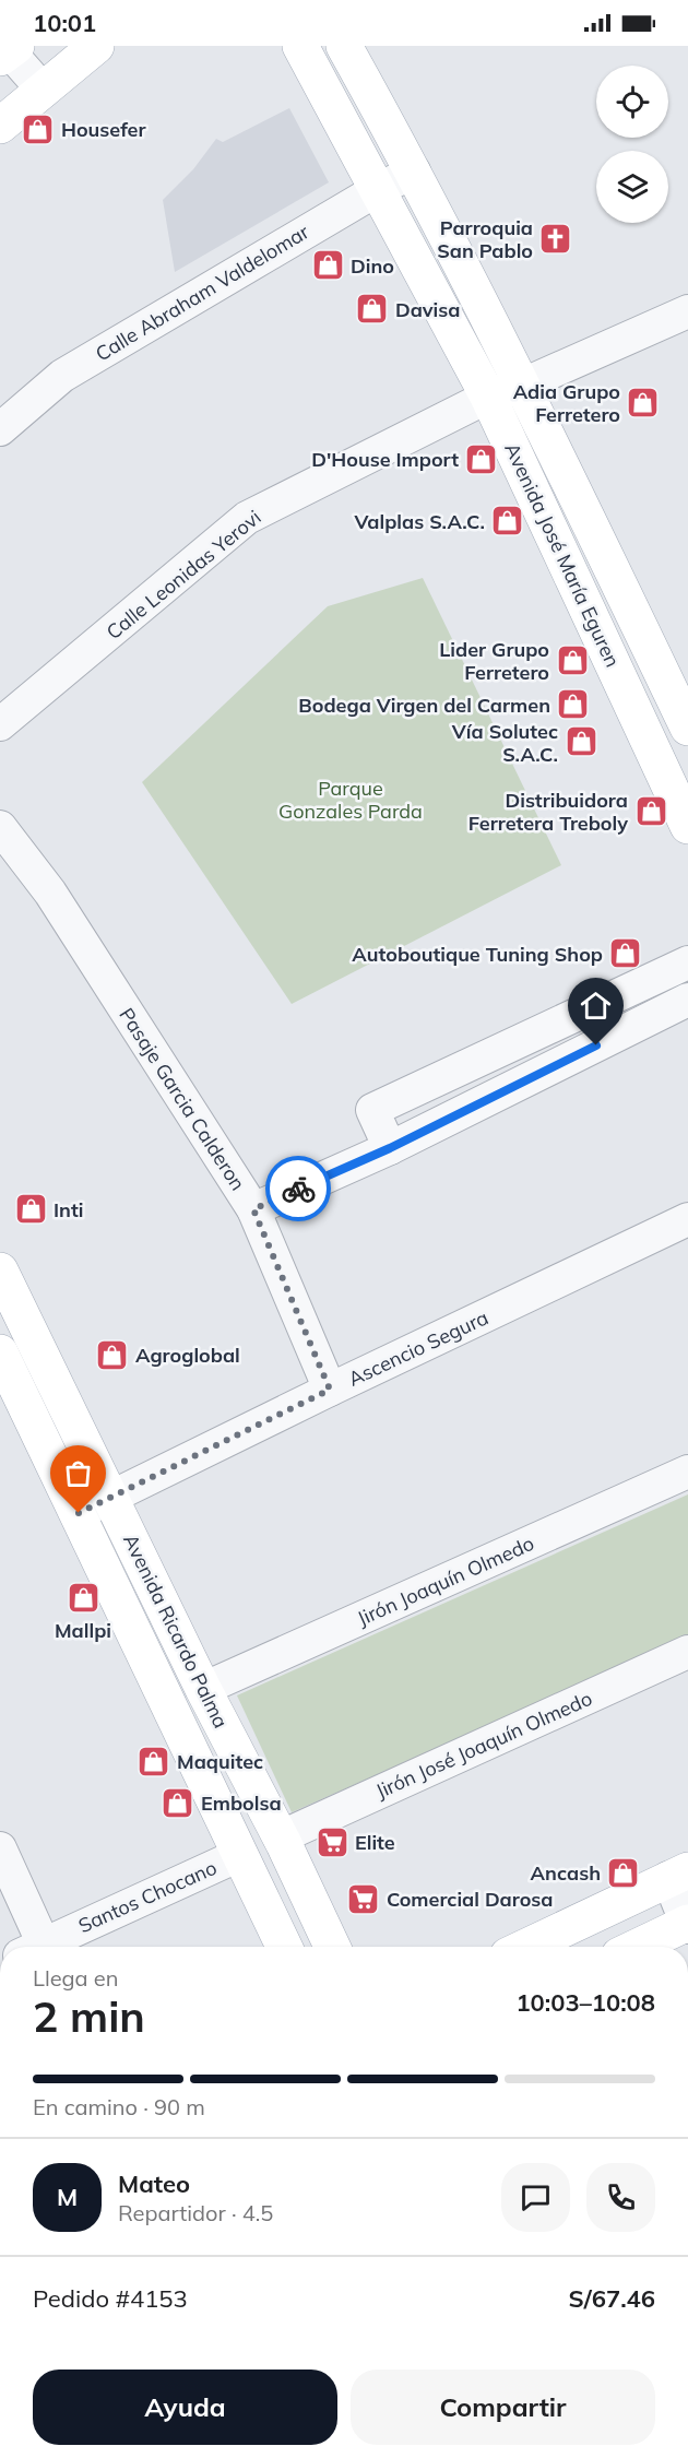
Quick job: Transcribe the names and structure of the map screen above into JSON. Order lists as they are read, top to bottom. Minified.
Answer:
{"streets":{"main road":["Avenida José María Eguren","Avenida Ricardo Palma"],"street":["Calle Abraham Valdelomar","Calle Leonidas Yerovi","Pasaje Garcia Calderon","Ascencio Segura","Jirón Joaquín Olmedo","Jirón José Joaquín Olmedo","Santos Chocano"]},"crossings":[["Calle Abraham Valdelomar","Avenida José María Eguren"],["Avenida José María Eguren","Calle Leonidas Yerovi"],["Pasaje Garcia Calderon","Ascencio Segura"],["Ascencio Segura","Avenida Ricardo Palma"],["Jirón Joaquín Olmedo","Avenida Ricardo Palma"],["Avenida Ricardo Palma","Jirón José Joaquín Olmedo"],["Avenida Ricardo Palma","Santos Chocano"]],"parks":["Parque Gonzales Parda"],"places":{"shop":["Housefer","Dino","Davisa","Adia Grupo Ferretero","D'House Import","Valplas S.A.C.","Lider Grupo Ferretero","Bodega Virgen del Carmen","Vía Solutec S.A.C.","Distribuidora Ferretera Treboly","Autoboutique Tuning Shop","Inti","Agroglobal","Mallpi","Maquitec","Embolsa","Ancash"],"church":["Parroquia San Pablo"],"supermarket":["Elite","Comercial Darosa"]},"page":{"status":"10:01","heading":["2 min","Llega en","10:03–10:08"],"panel":["Mateo","Repartidor · 4.5","Pedido #4153","S/67.46"],"bar":"En camino · 90 m","round":"M","buttons":["Ayuda","Compartir"]}}
